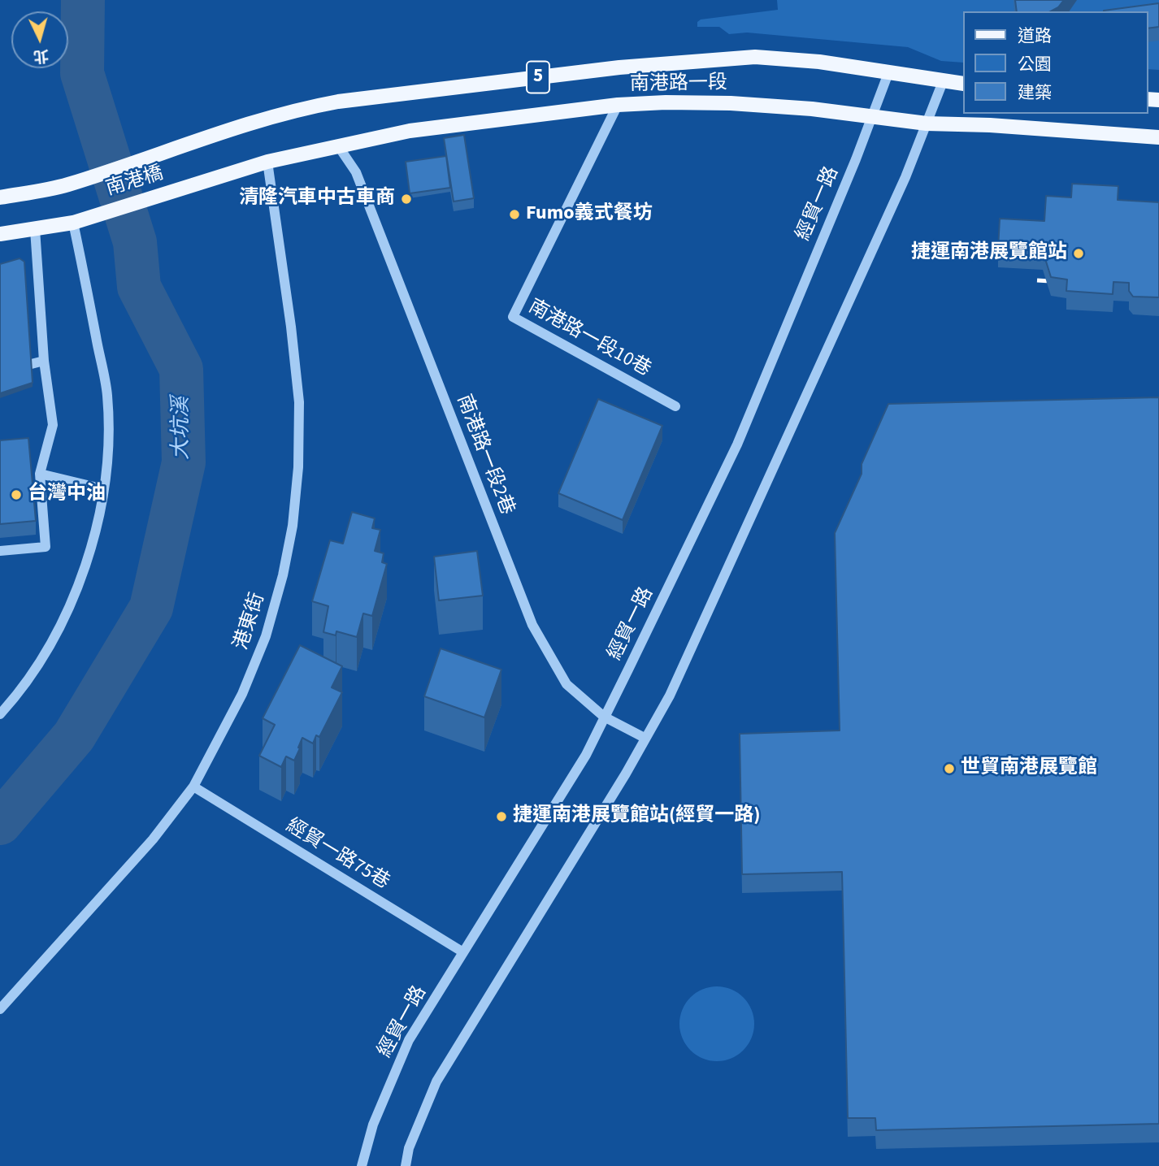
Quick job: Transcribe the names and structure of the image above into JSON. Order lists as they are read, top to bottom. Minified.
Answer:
{"streets":{"main road":["5","南港路一段","南港橋"],"street":["經貿一路","南港路一段10巷","南港路一段2巷","港東街","經貿一路75巷"]},"crossings":[["5","南港橋"],["南港路一段","南港橋"],["南港路一段","經貿一路"],["南港路一段","南港路一段10巷"],["南港路一段","南港路一段2巷"],["南港路一段","港東街"],["經貿一路","南港路一段2巷"],["經貿一路","經貿一路75巷"],["港東街","經貿一路75巷"]],"water":["大坑溪"],"places":["清隆汽車中古車商","Fumo義式餐坊","捷運南港展覽館站","台灣中油","世貿南港展覽館","捷運南港展覽館站(經貿一路)"],"legend":["道路","公園","建築"],"north":"bottom"}
